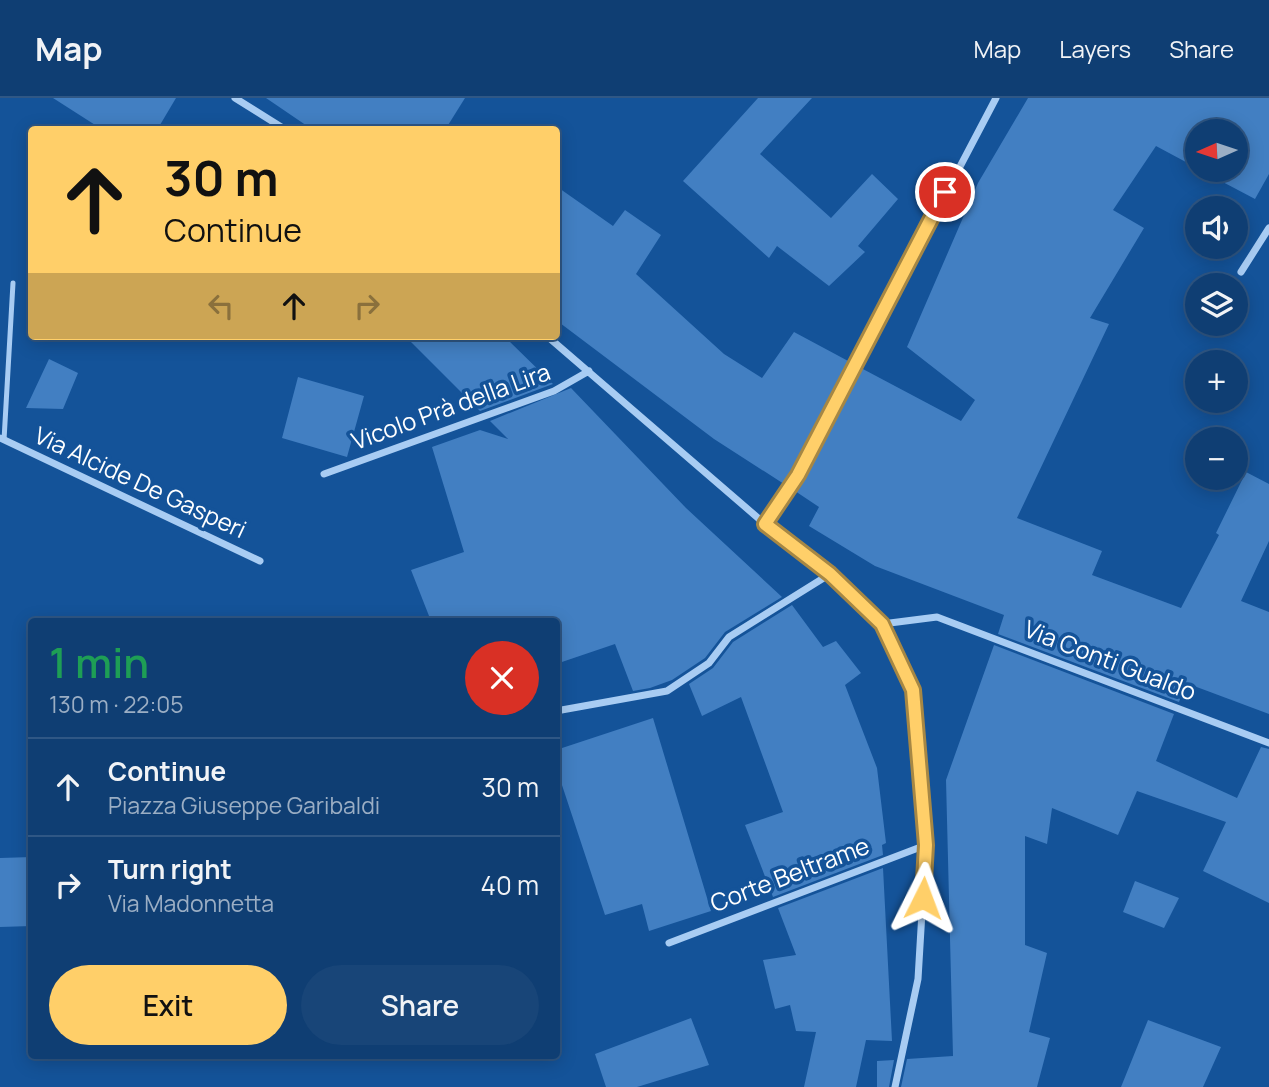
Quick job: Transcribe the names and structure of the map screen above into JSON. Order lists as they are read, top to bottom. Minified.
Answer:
{"streets":{"street":["Vicolo Prà della Lira","Via Alcide De Gasperi","Via Conti Gualdo","Corte Beltrame"]},"north":"left","page":{"header":"Map","nav":["Map","Layers","Share"],"map_buttons":["+","−"],"turn":["30 m","Continue"],"heading":["1 min","130 m · 22:05"],"list":[{"name":"Continue","note":"Piazza Giuseppe Garibaldi","value":"30 m"},{"name":"Turn right","note":"Via Madonnetta","value":"40 m"}],"buttons":["Exit","Share"]}}
